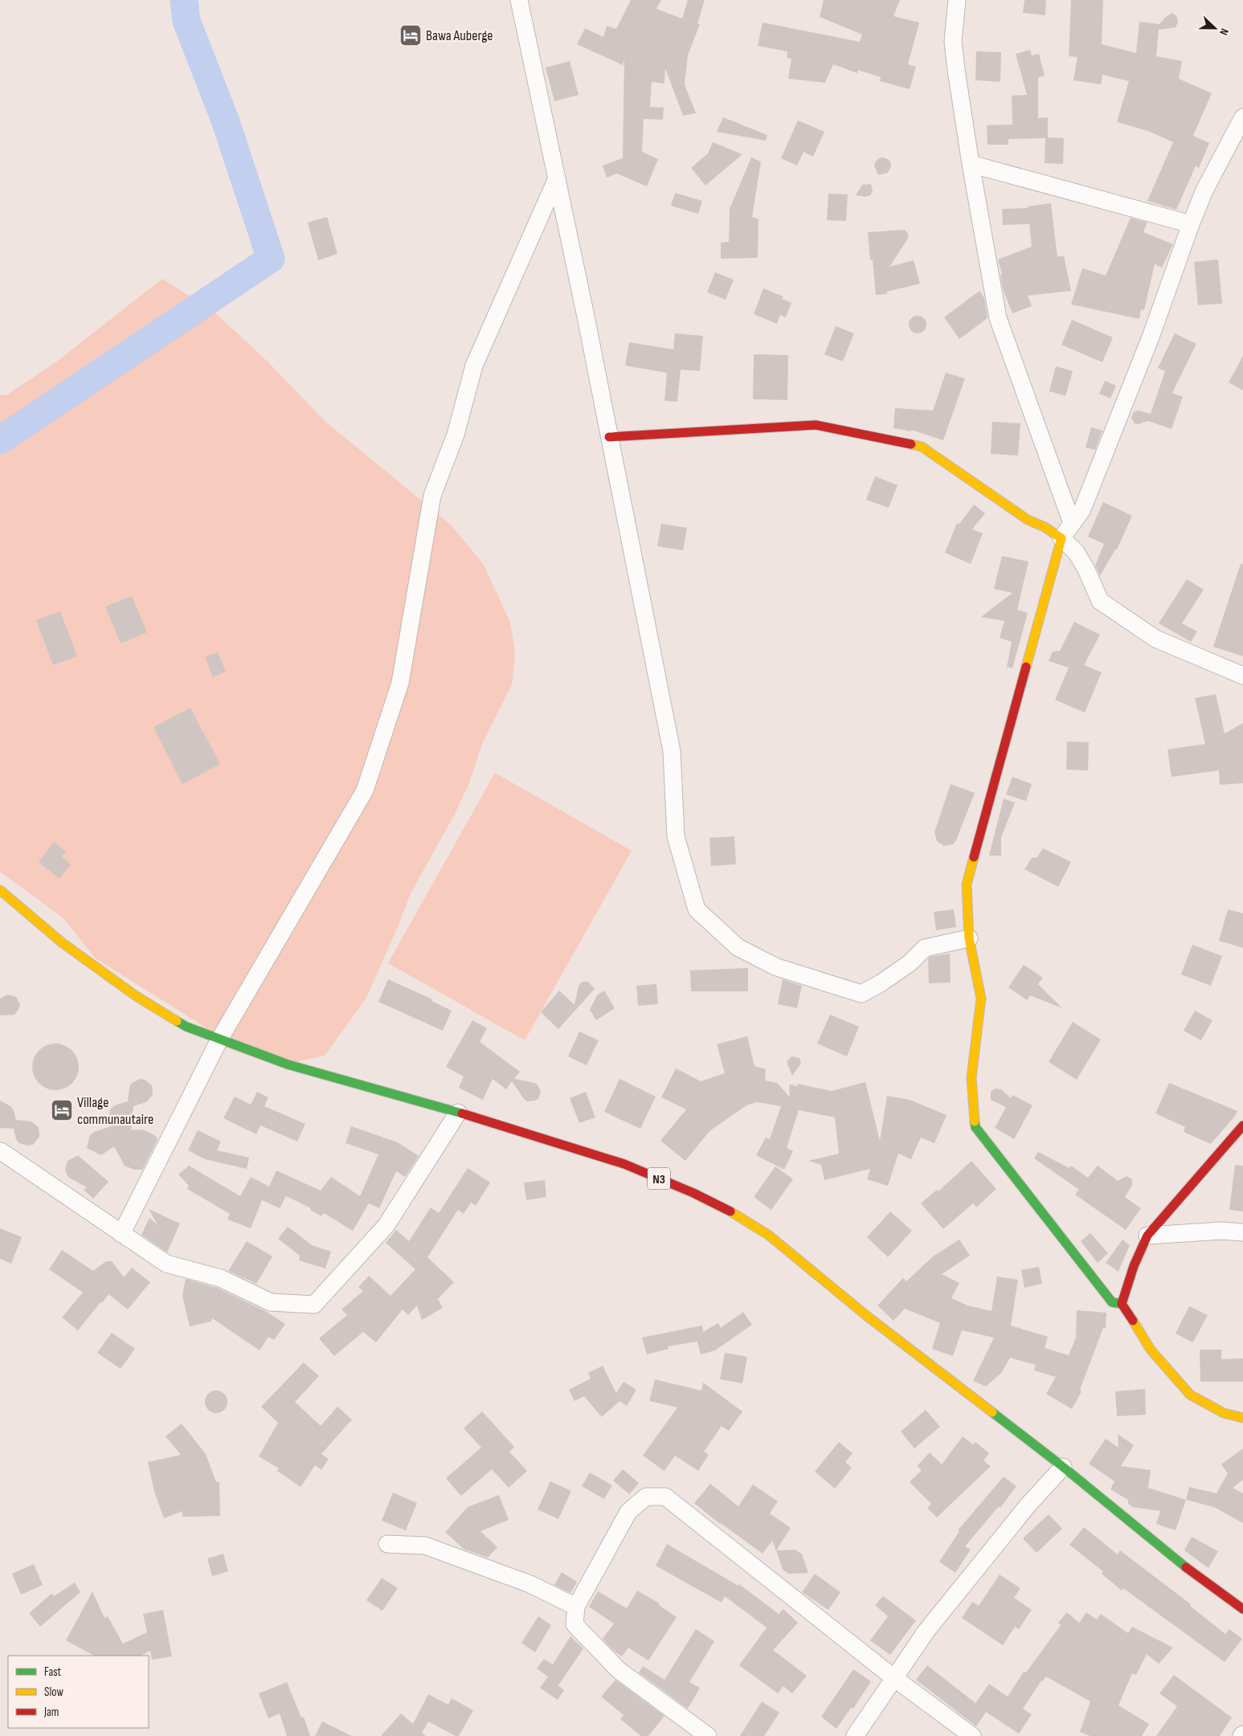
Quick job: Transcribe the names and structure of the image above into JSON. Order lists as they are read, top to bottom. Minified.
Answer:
{"streets":{"main road":["N3"]},"places":{"hotel":["Bawa Auberge","Village communautaire"]},"legend":["Fast","Slow","Jam"],"north":"right"}
